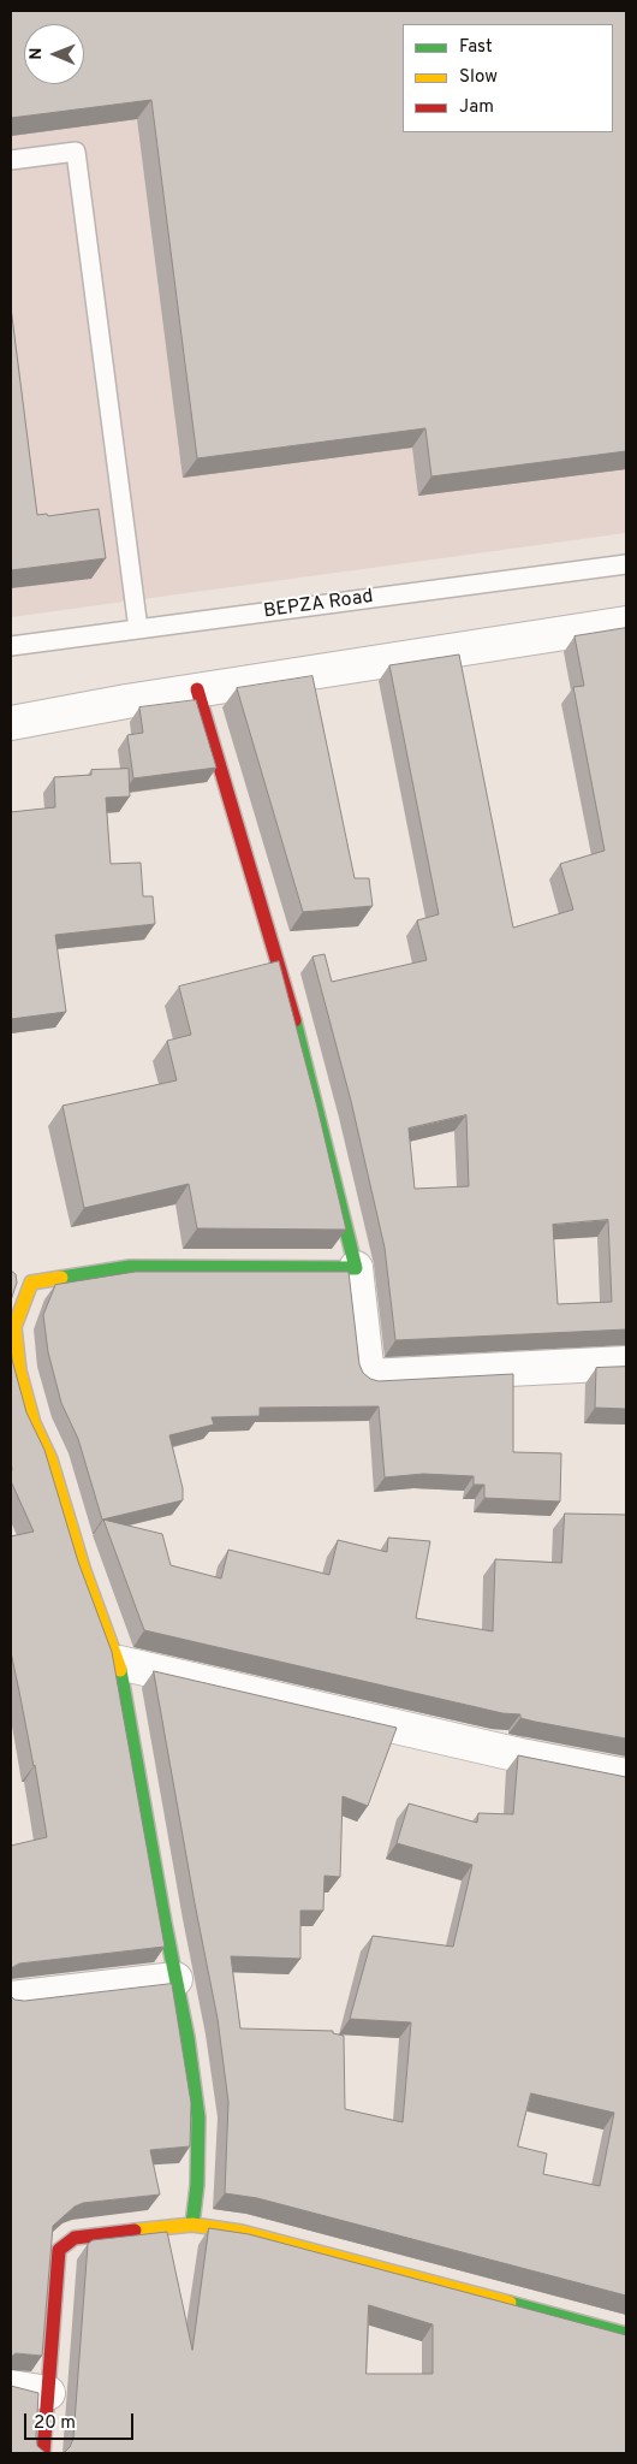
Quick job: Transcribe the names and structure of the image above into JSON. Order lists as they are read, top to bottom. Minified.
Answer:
{"streets":{"lane":["BEPZA Road"]},"legend":["Fast","Slow","Jam"],"scale_bar":"20 m","north":"left"}
